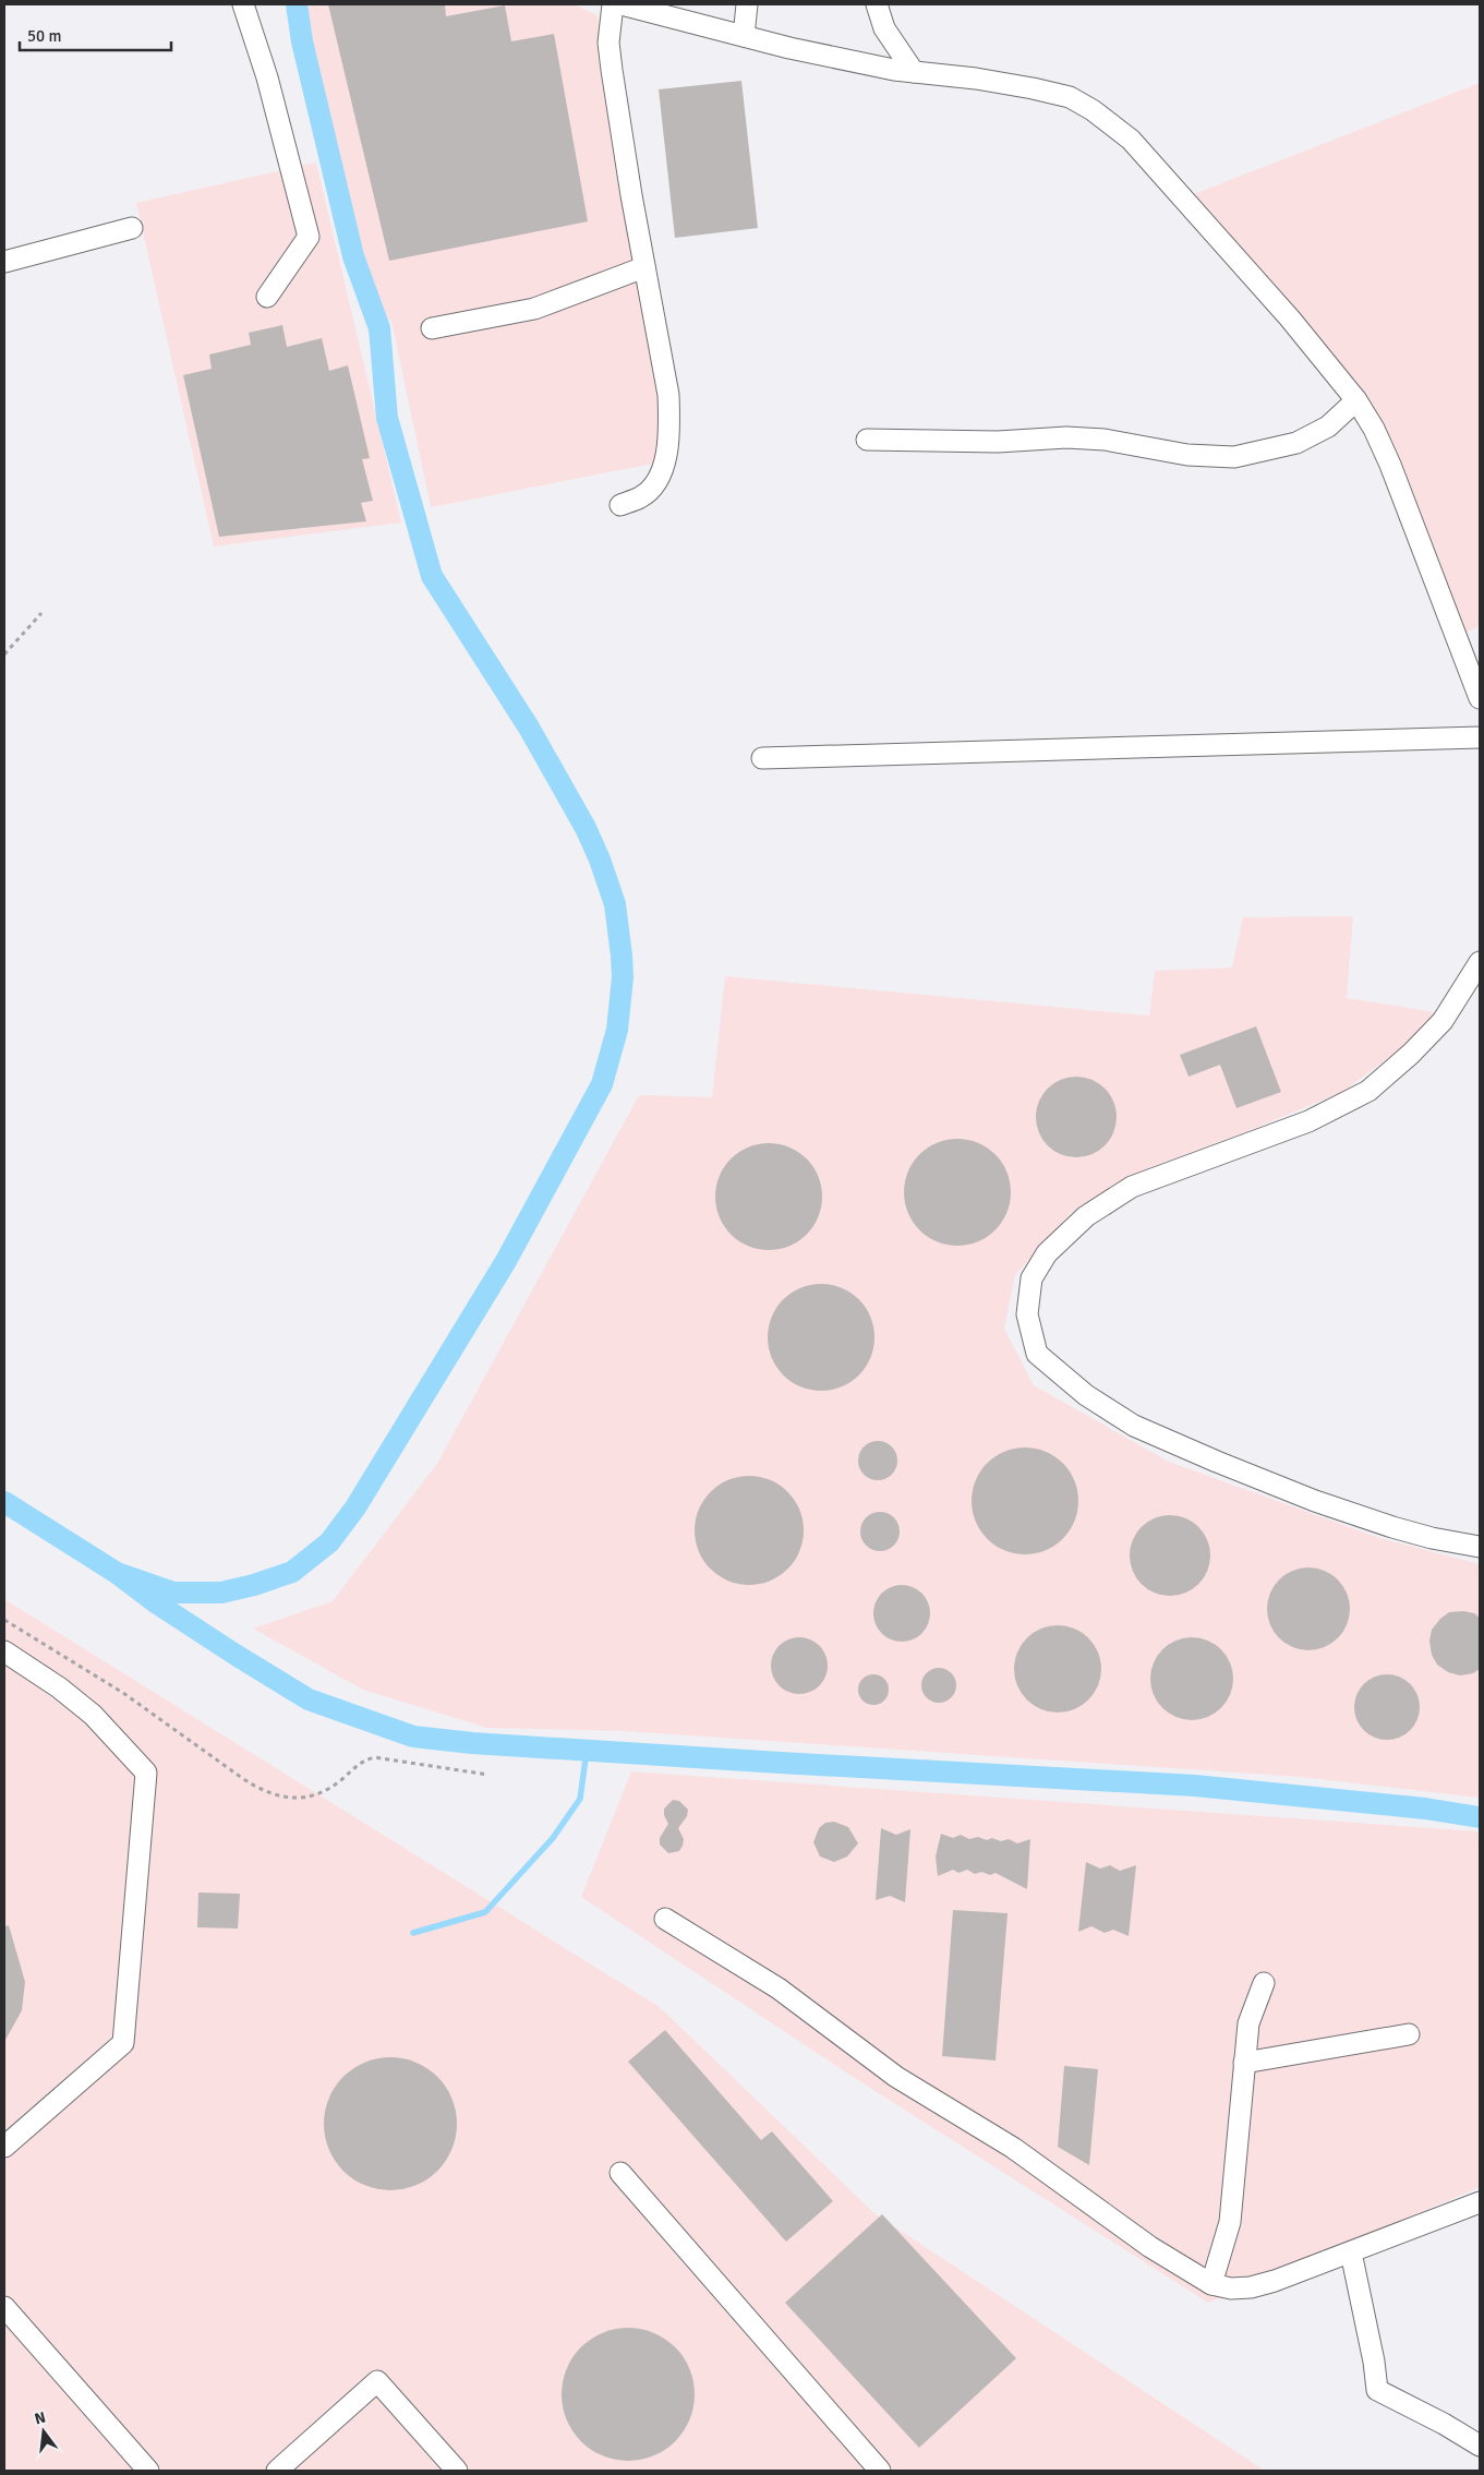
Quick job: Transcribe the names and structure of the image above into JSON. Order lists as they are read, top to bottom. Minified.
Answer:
{"scale_bar":"50 m","north":"top"}
